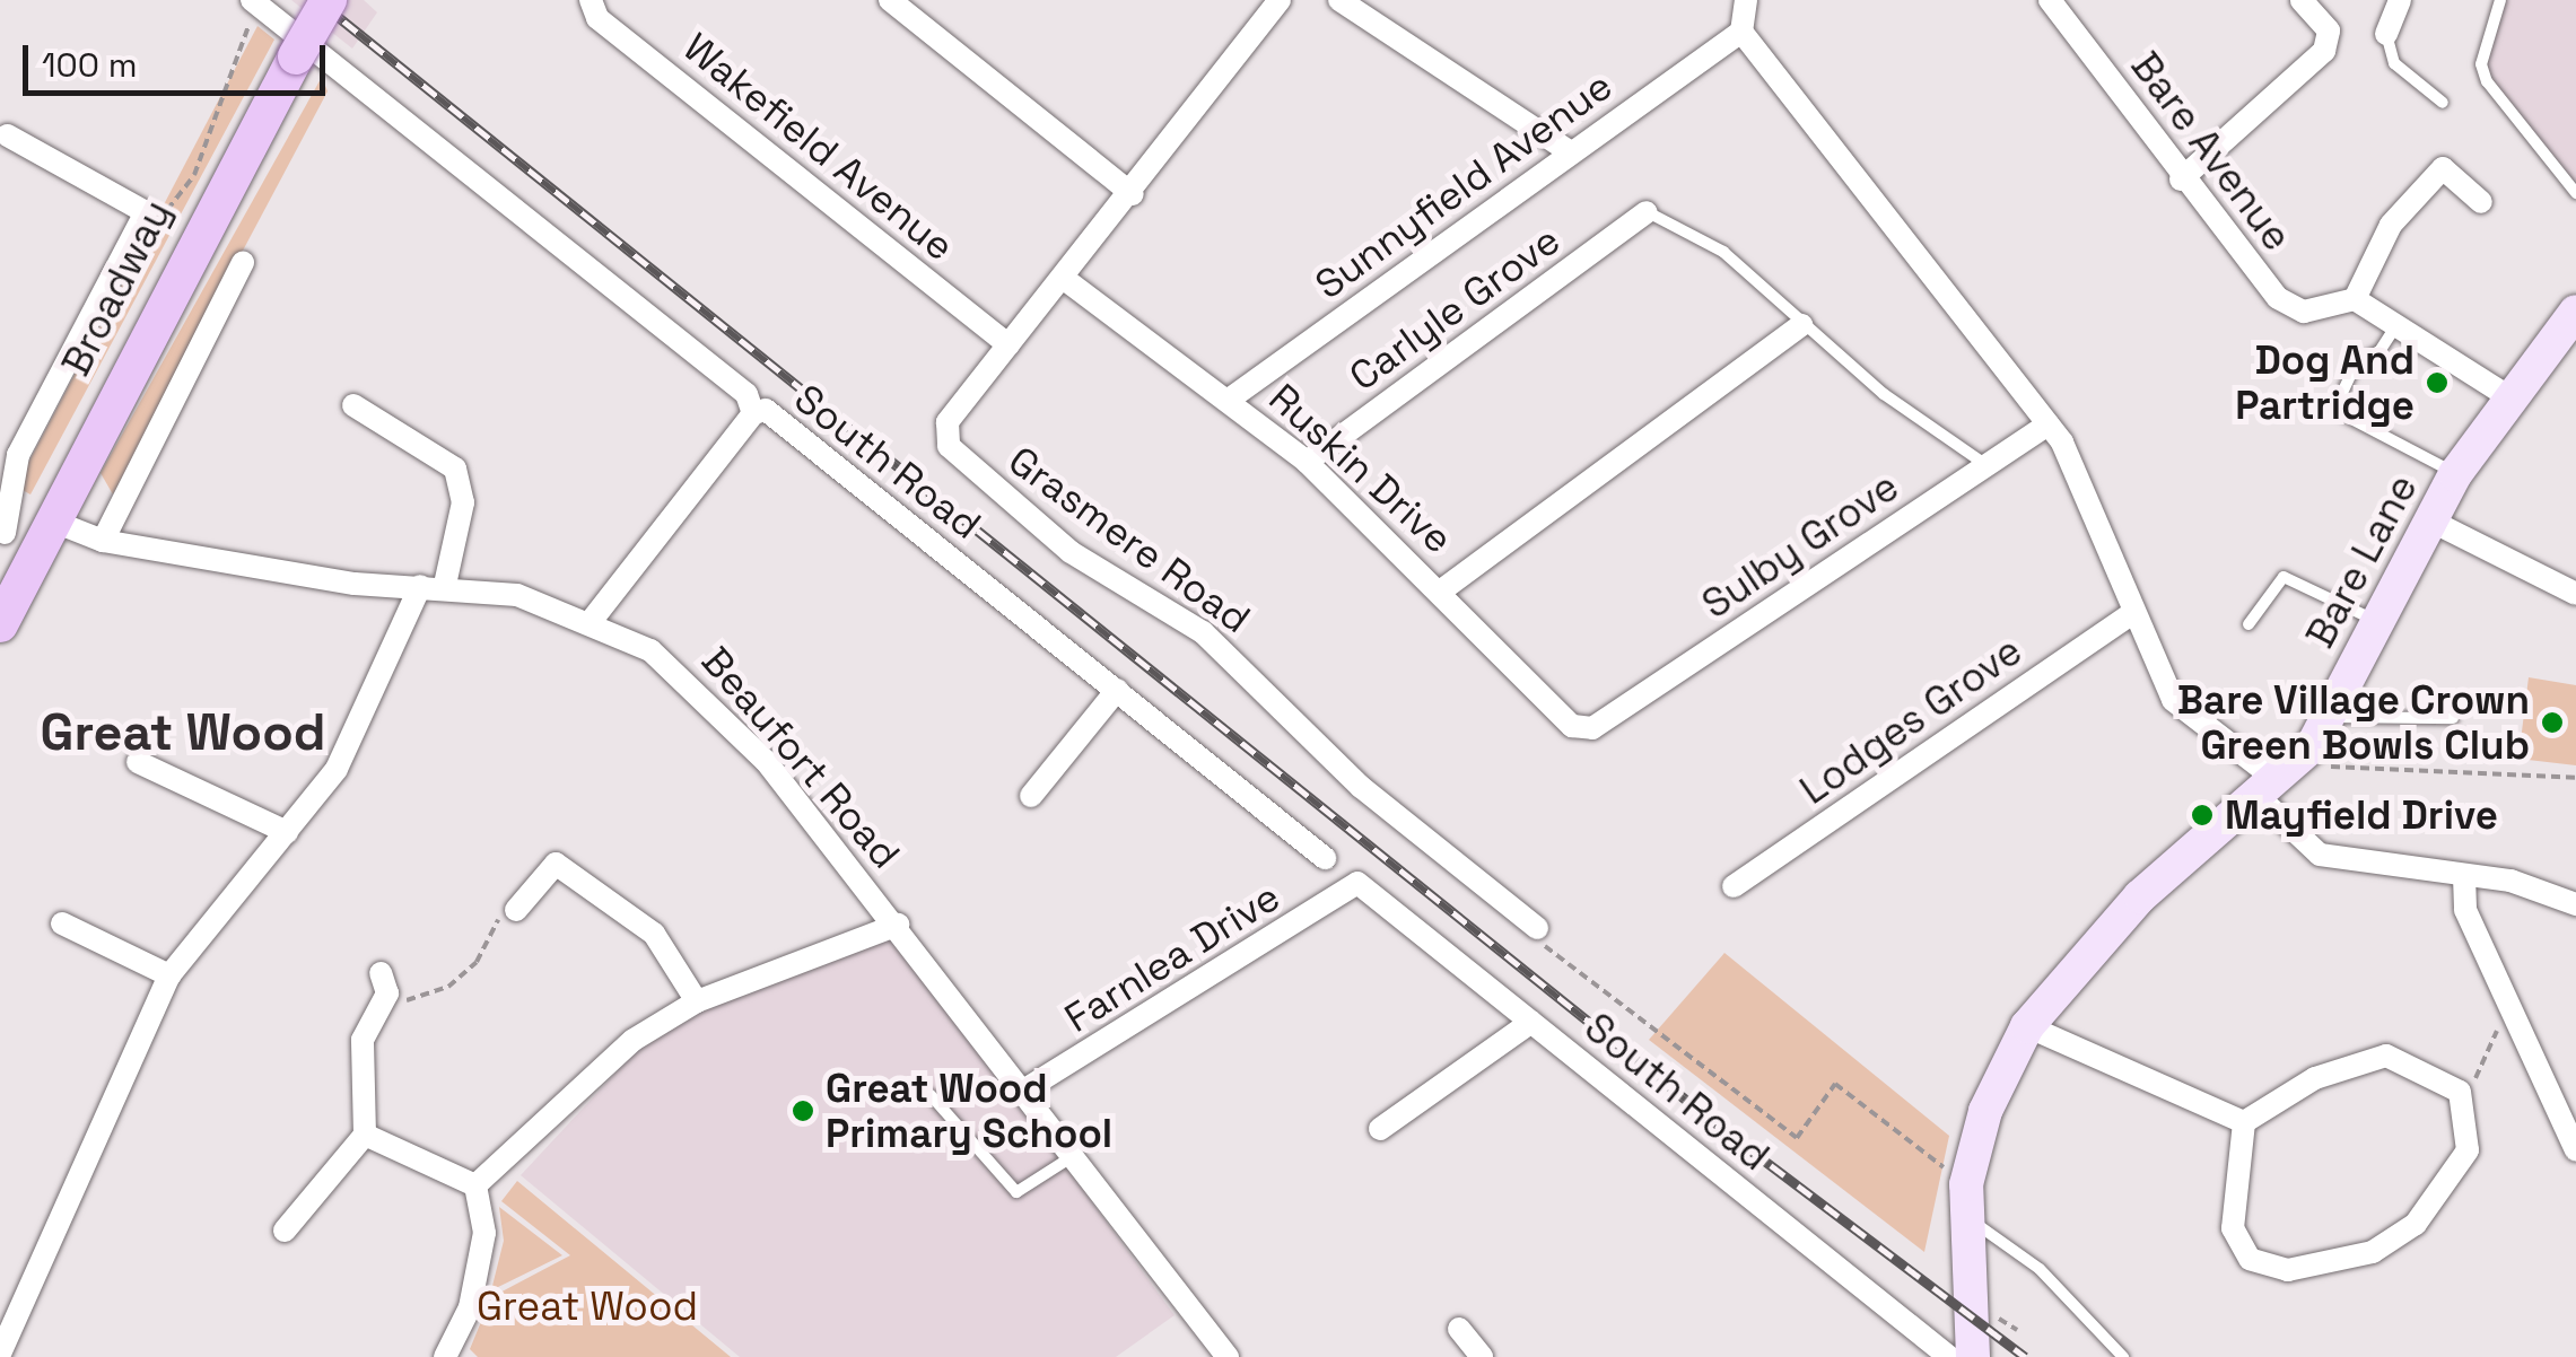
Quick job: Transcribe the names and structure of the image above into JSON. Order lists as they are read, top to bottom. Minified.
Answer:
{"streets":{"main road":["Broadway","Bare Lane"],"street":["Wakefield Avenue","Bare Avenue","Sunnyfield Avenue","Carlyle Grove","South Road","Ruskin Drive","Grasmere Road","Sulby Grove","Lodges Grove","Beaufort Road","Farnlea Drive"]},"crossings":[["Wakefield Avenue","Grasmere Road"],["Sunnyfield Avenue","Ruskin Drive"],["Broadway","Beaufort Road"],["Carlyle Grove","Ruskin Drive"],["South Road","Farnlea Drive"],["Ruskin Drive","Grasmere Road"],["Ruskin Drive","Sulby Grove"],["Beaufort Road","Farnlea Drive"]],"districts":["Great Wood"],"parks":["Great Wood"],"places":["Dog And Partridge","Bare Village Crown Green Bowls Club","Mayfield Drive","Great Wood Primary School"],"scale_bar":"100 m"}
